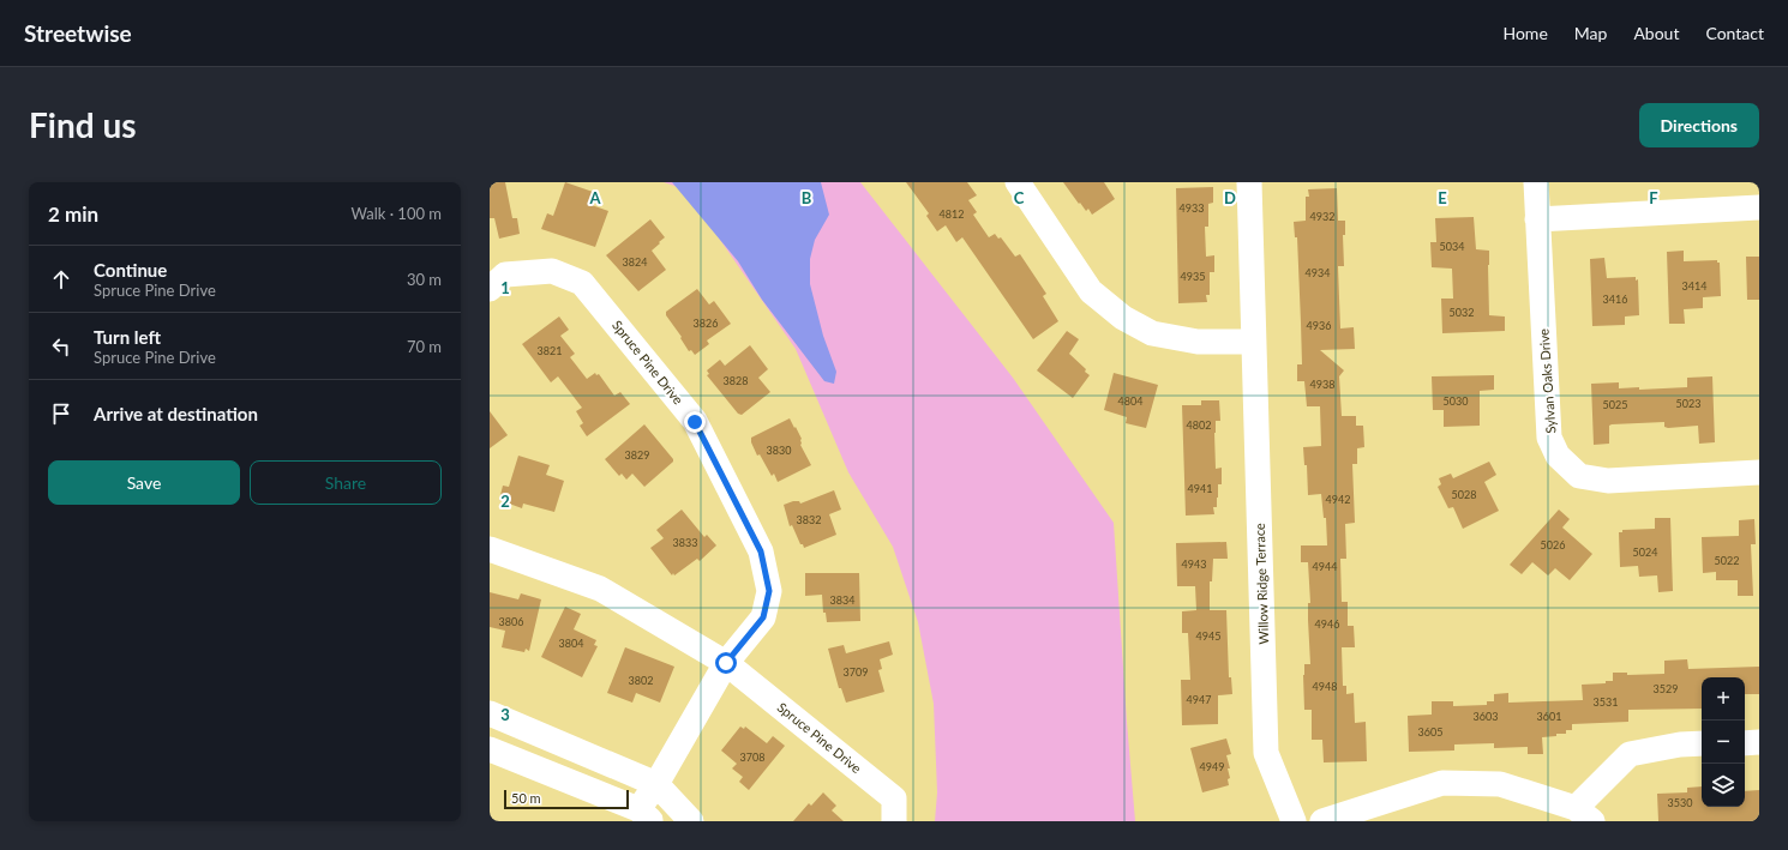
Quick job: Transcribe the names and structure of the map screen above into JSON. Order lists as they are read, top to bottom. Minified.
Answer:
{"streets":{"street":["Spruce Pine Drive","Sylvan Oaks Drive","Willow Ridge Terrace"]},"house_numbers":["4933","4812","4932","5034","3824","4934","4935","3414","3416","5032","3826","4936","3821","3828","4938","4804","5030","5023","5025","4802","3830","3829","4941","5028","4942","3832","3833","5026","5024","5022","4943","4944","3834","3806","4946","4945","3804","3709","3802","4948","3529","4947","3531","3603","3601","3605","3708","4949","3530"],"scale_bar":"50 m","page":{"header":"Streetwise","nav":["Home","Map","About","Contact"],"buttons":["Directions",["Save","Share"]],"title":"Find us","heading":["2 min","Walk · 100 m"],"list":[["Continue","Spruce Pine Drive","30 m"],["Turn left","Spruce Pine Drive","70 m"],"Arrive at destination"],"map_buttons":["+","−"],"scale":"50 m"},"grid":{"columns":["A","B","C","D","E","F"],"rows":["1","2","3"]}}
